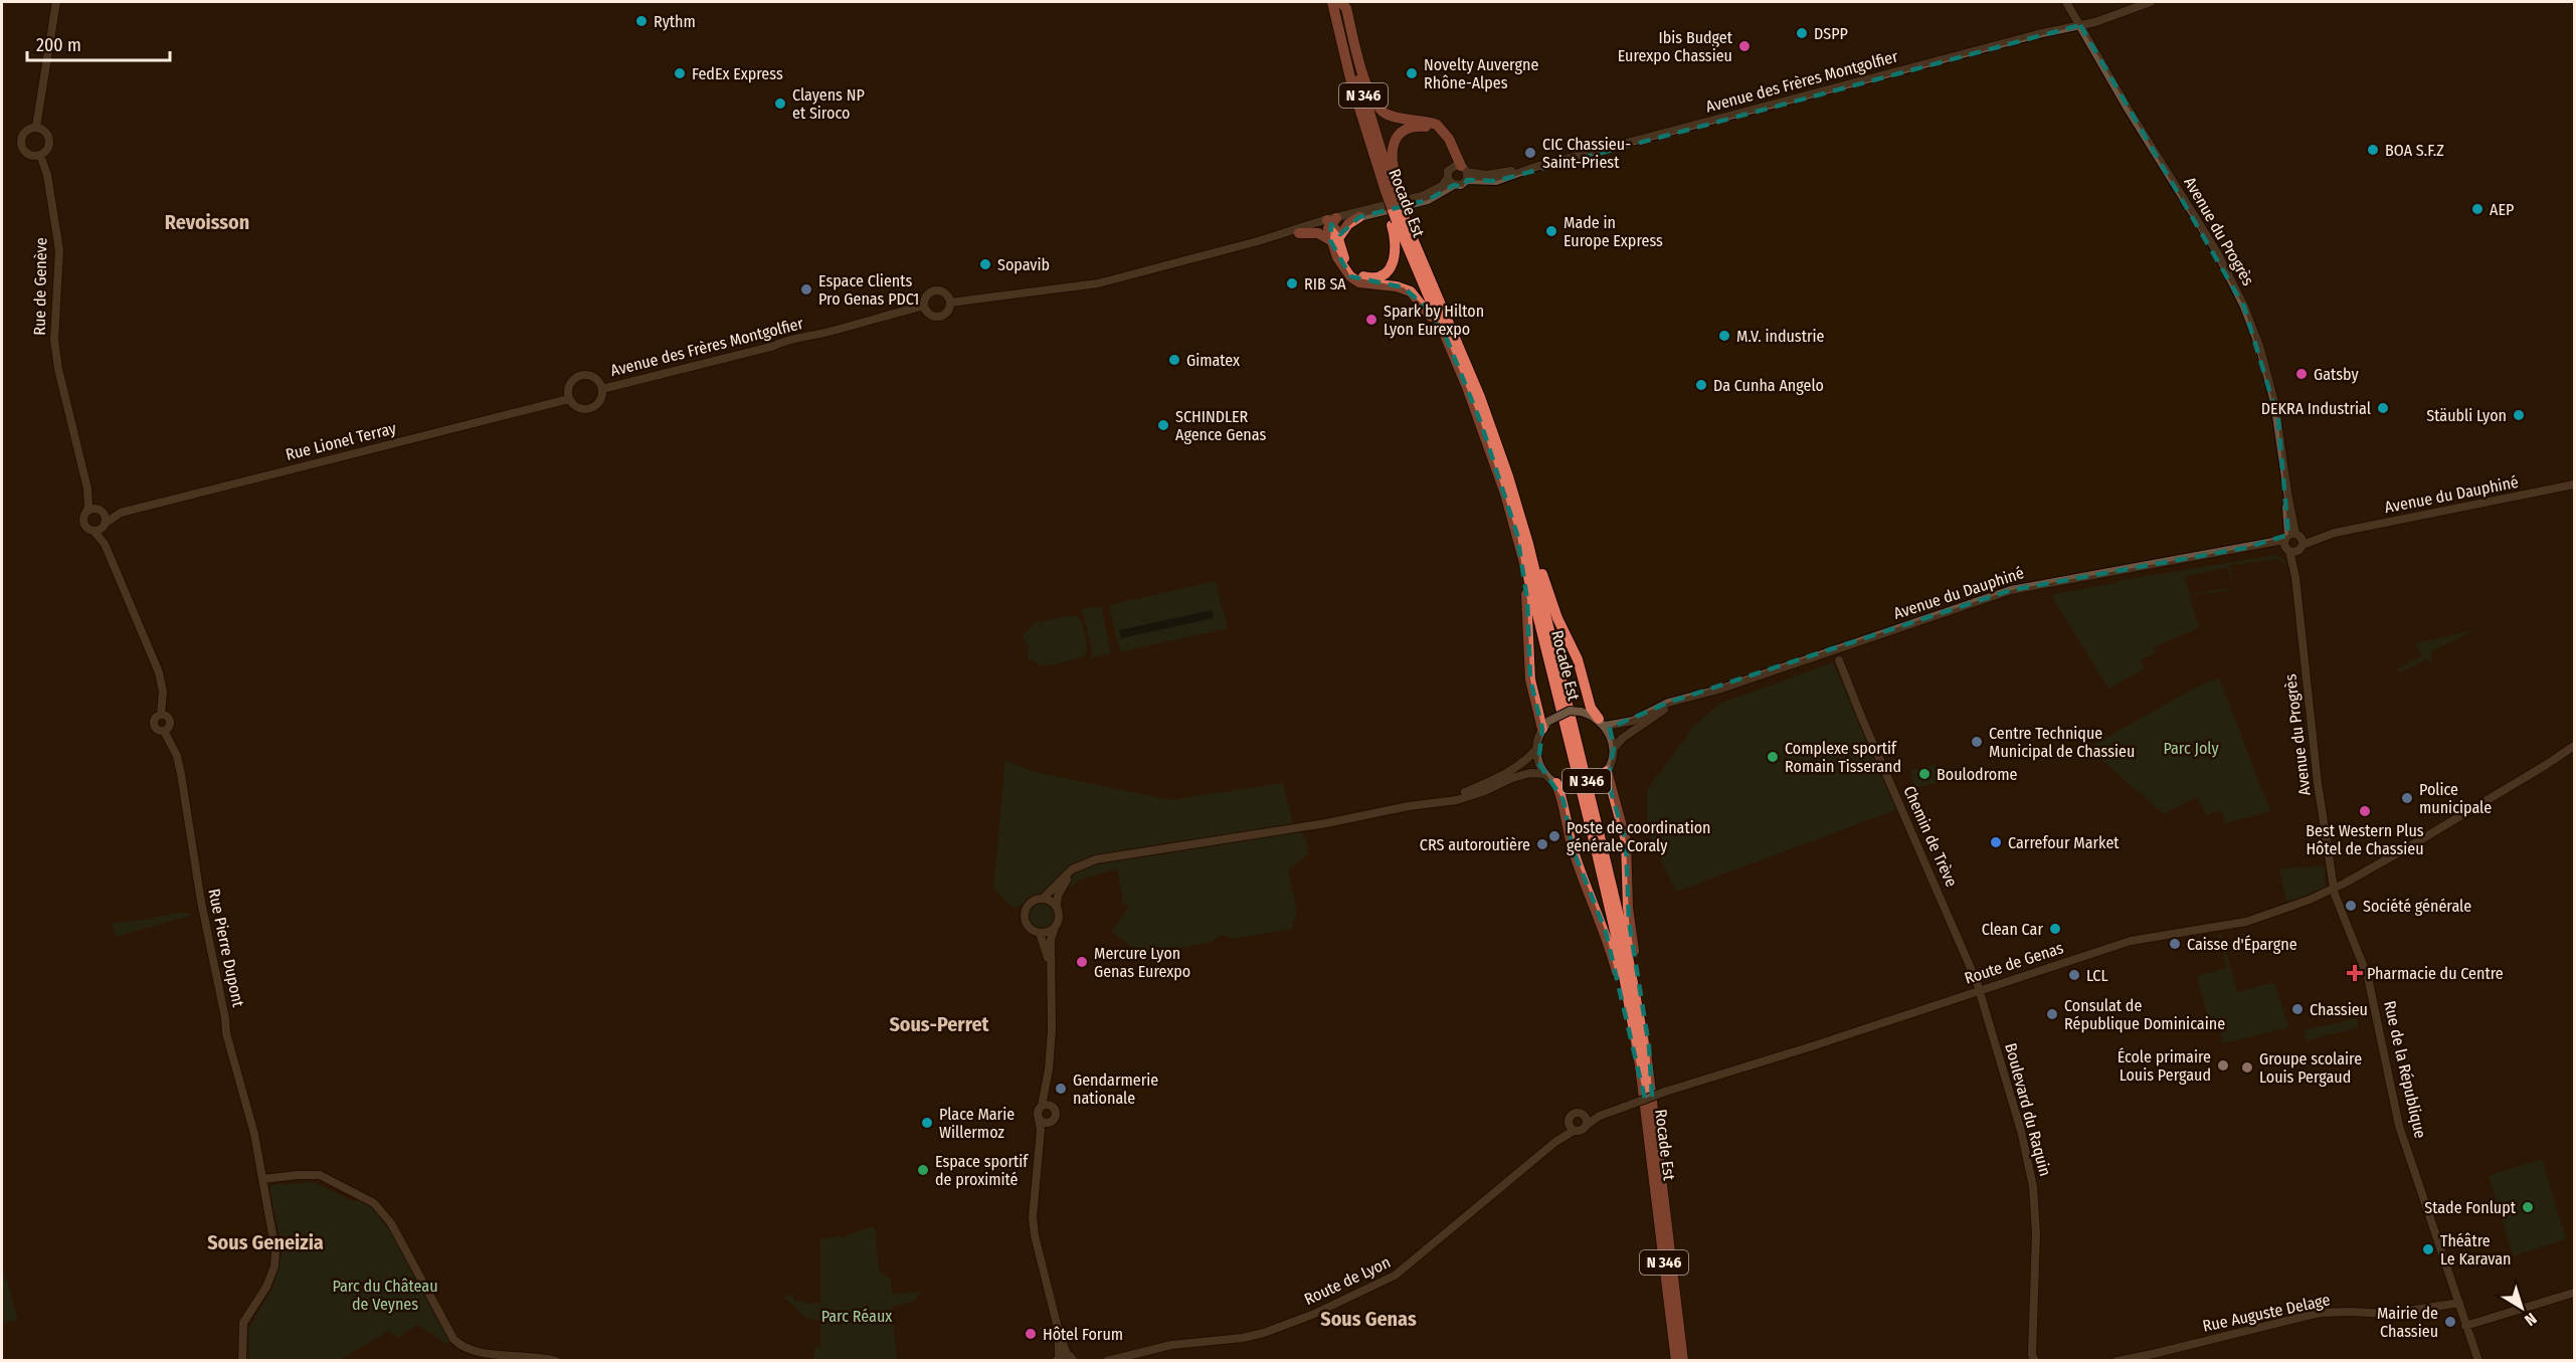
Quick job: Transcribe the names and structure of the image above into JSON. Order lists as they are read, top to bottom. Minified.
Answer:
{"streets":{"highway":["N 346","Rocade Est"],"street":["Avenue des Frères Montgolfier","Avenue du Progrès","Rue de Genève","Rue Lionel Terray","Avenue du Dauphiné","Chemin de Trève","Rue Pierre Dupont","Route de Genas","Rue de la République","Boulevard du Raquin","Route de Lyon","Rue Auguste Delage"]},"crossings":[["Avenue des Frères Montgolfier","Avenue du Progrès"],["Avenue des Frères Montgolfier","Rue Lionel Terray"],["Avenue du Progrès","Avenue du Dauphiné"],["Avenue du Progrès","Route de Genas"],["Avenue du Progrès","Rue de la République"],["Rue de Genève","Rue Lionel Terray"],["Chemin de Trève","Route de Genas"],["Chemin de Trève","Boulevard du Raquin"],["Route de Genas","Rue de la République"],["Route de Genas","Boulevard du Raquin"],["Rue de la République","Rue Auguste Delage"]],"districts":["Revoisson","Sous-Perret","Sous Geneizia","Sous Genas"],"parks":["Parc Joly","Parc du Château de Veynes","Parc Réaux"],"places":{"other":["Rythm","DSPP","Ibis Budget Eurexpo Chassieu","FedEx Express","Novelty Auvergne Rhône-Alpes","Clayens NP et Siroco","BOA S.F.Z","CIC Chassieu- Saint-Priest","AEP","Made in Europe Express","Sopavib","RIB SA","Espace Clients Pro Genas PDC1","Spark by Hilton Lyon Eurexpo","M.V. industrie","Gimatex","Gatsby","Da Cunha Angelo","DEKRA Industrial","Stäubli Lyon","SCHINDLER Agence Genas","Centre Technique Municipal de Chassieu","Complexe sportif Romain Tisserand","Boulodrome","Police municipale","Best Western Plus Hôtel de Chassieu","Poste de coordination générale Coraly","Carrefour Market","CRS autoroutière","Société générale","Clean Car","Caisse d'Épargne","Mercure Lyon Genas Eurexpo","LCL","Chassieu","Consulat de République Dominicaine","École primaire Louis Pergaud","Groupe scolaire Louis Pergaud","Gendarmerie nationale","Place Marie Willermoz","Espace sportif de proximité","Stade Fonlupt","Théâtre Le Karavan","Mairie de Chassieu","Hôtel Forum"],"health":["Pharmacie du Centre"]},"scale_bar":"200 m","north":"bottom right"}
